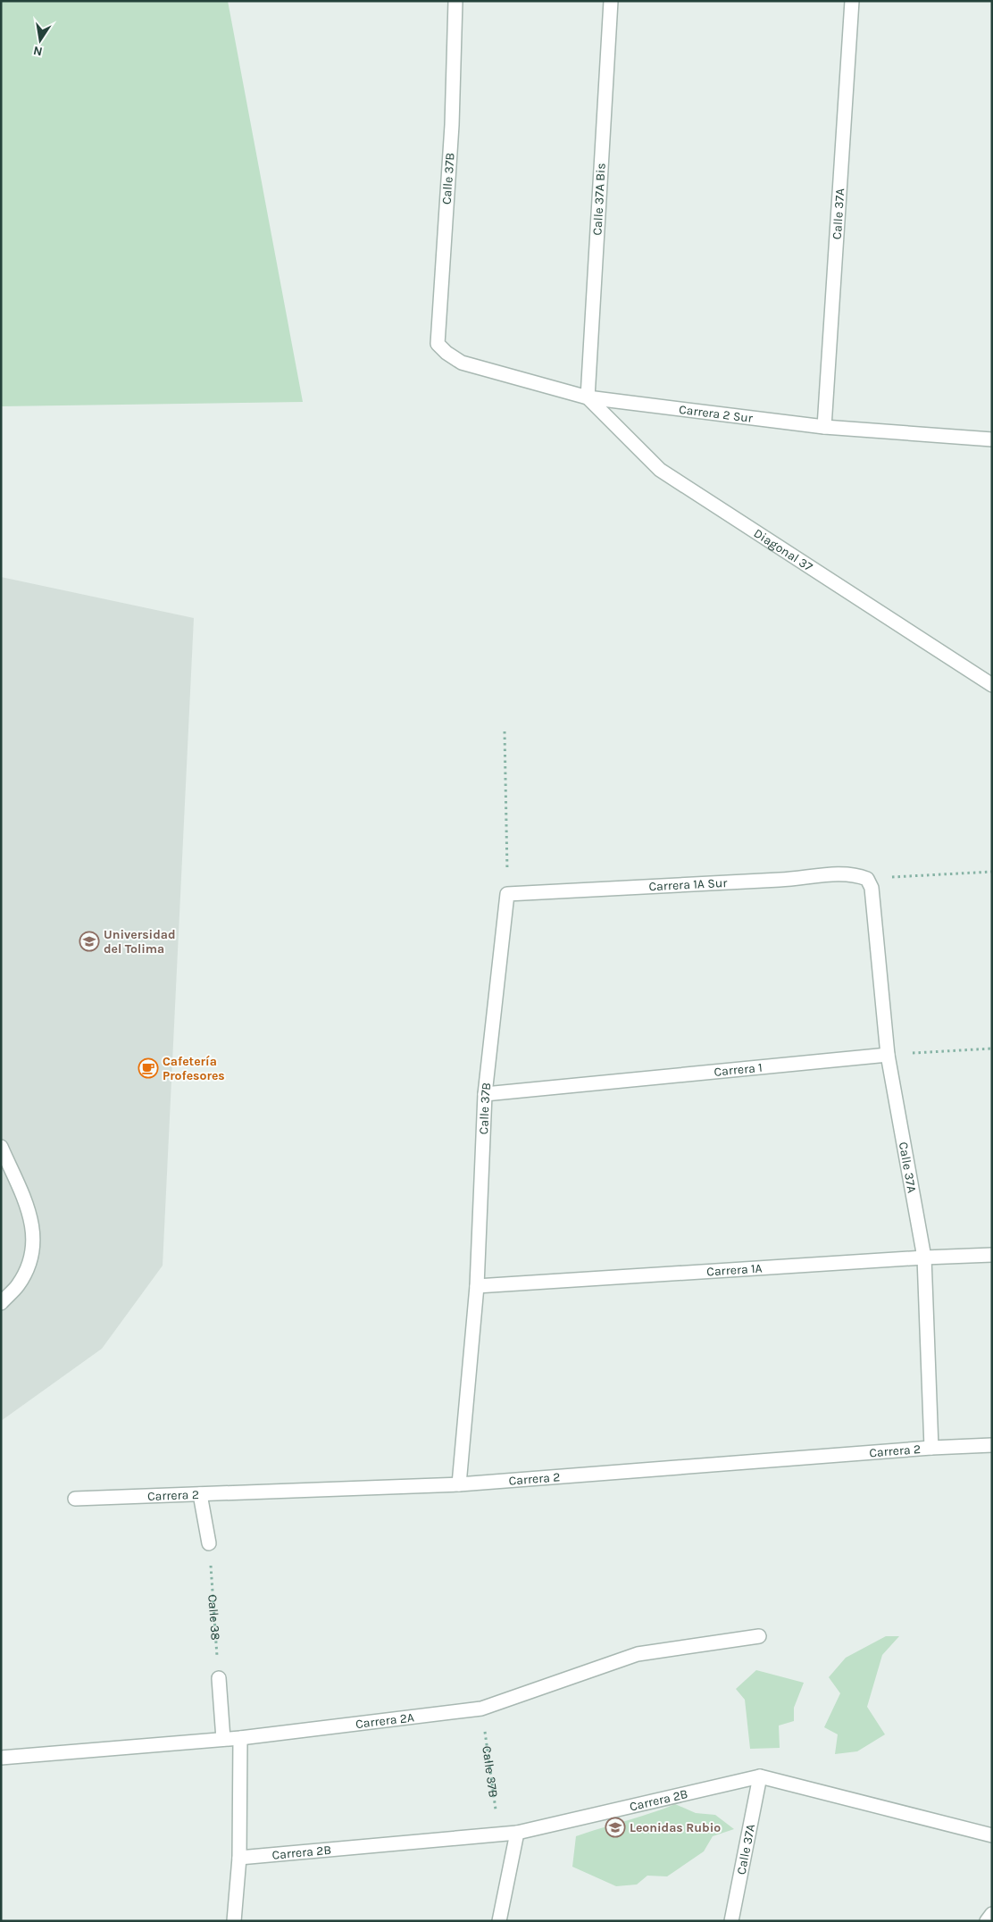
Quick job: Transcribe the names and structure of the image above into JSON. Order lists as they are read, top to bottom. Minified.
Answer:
{"streets":{"street":["Calle 37B","Calle 37A Bis","Calle 37A","Carrera 2 Sur","Diagonal 37","Carrera 1A Sur","Carrera 1","Carrera 1A","Carrera 2","Carrera 2A","Carrera 2B"],"path":["Calle 38"]},"crossings":[["Calle 37B","Carrera 2 Sur"],["Calle 37B","Carrera 1A Sur"],["Calle 37B","Carrera 1"],["Calle 37B","Carrera 1A"],["Calle 37B","Carrera 2"],["Calle 37B","Carrera 2A"],["Calle 37B","Carrera 2B"],["Calle 37A Bis","Carrera 2 Sur"],["Calle 37A Bis","Diagonal 37"],["Calle 37A","Carrera 2 Sur"],["Calle 37A","Carrera 1A Sur"],["Calle 37A","Carrera 1"],["Calle 37A","Carrera 1A"],["Calle 37A","Carrera 2"],["Calle 37A","Carrera 2B"],["Carrera 2 Sur","Diagonal 37"]],"places":{"school or university":["Universidad del Tolima","Leonidas Rubio"],"cafe":["Cafetería Profesores"]},"north":"bottom"}
